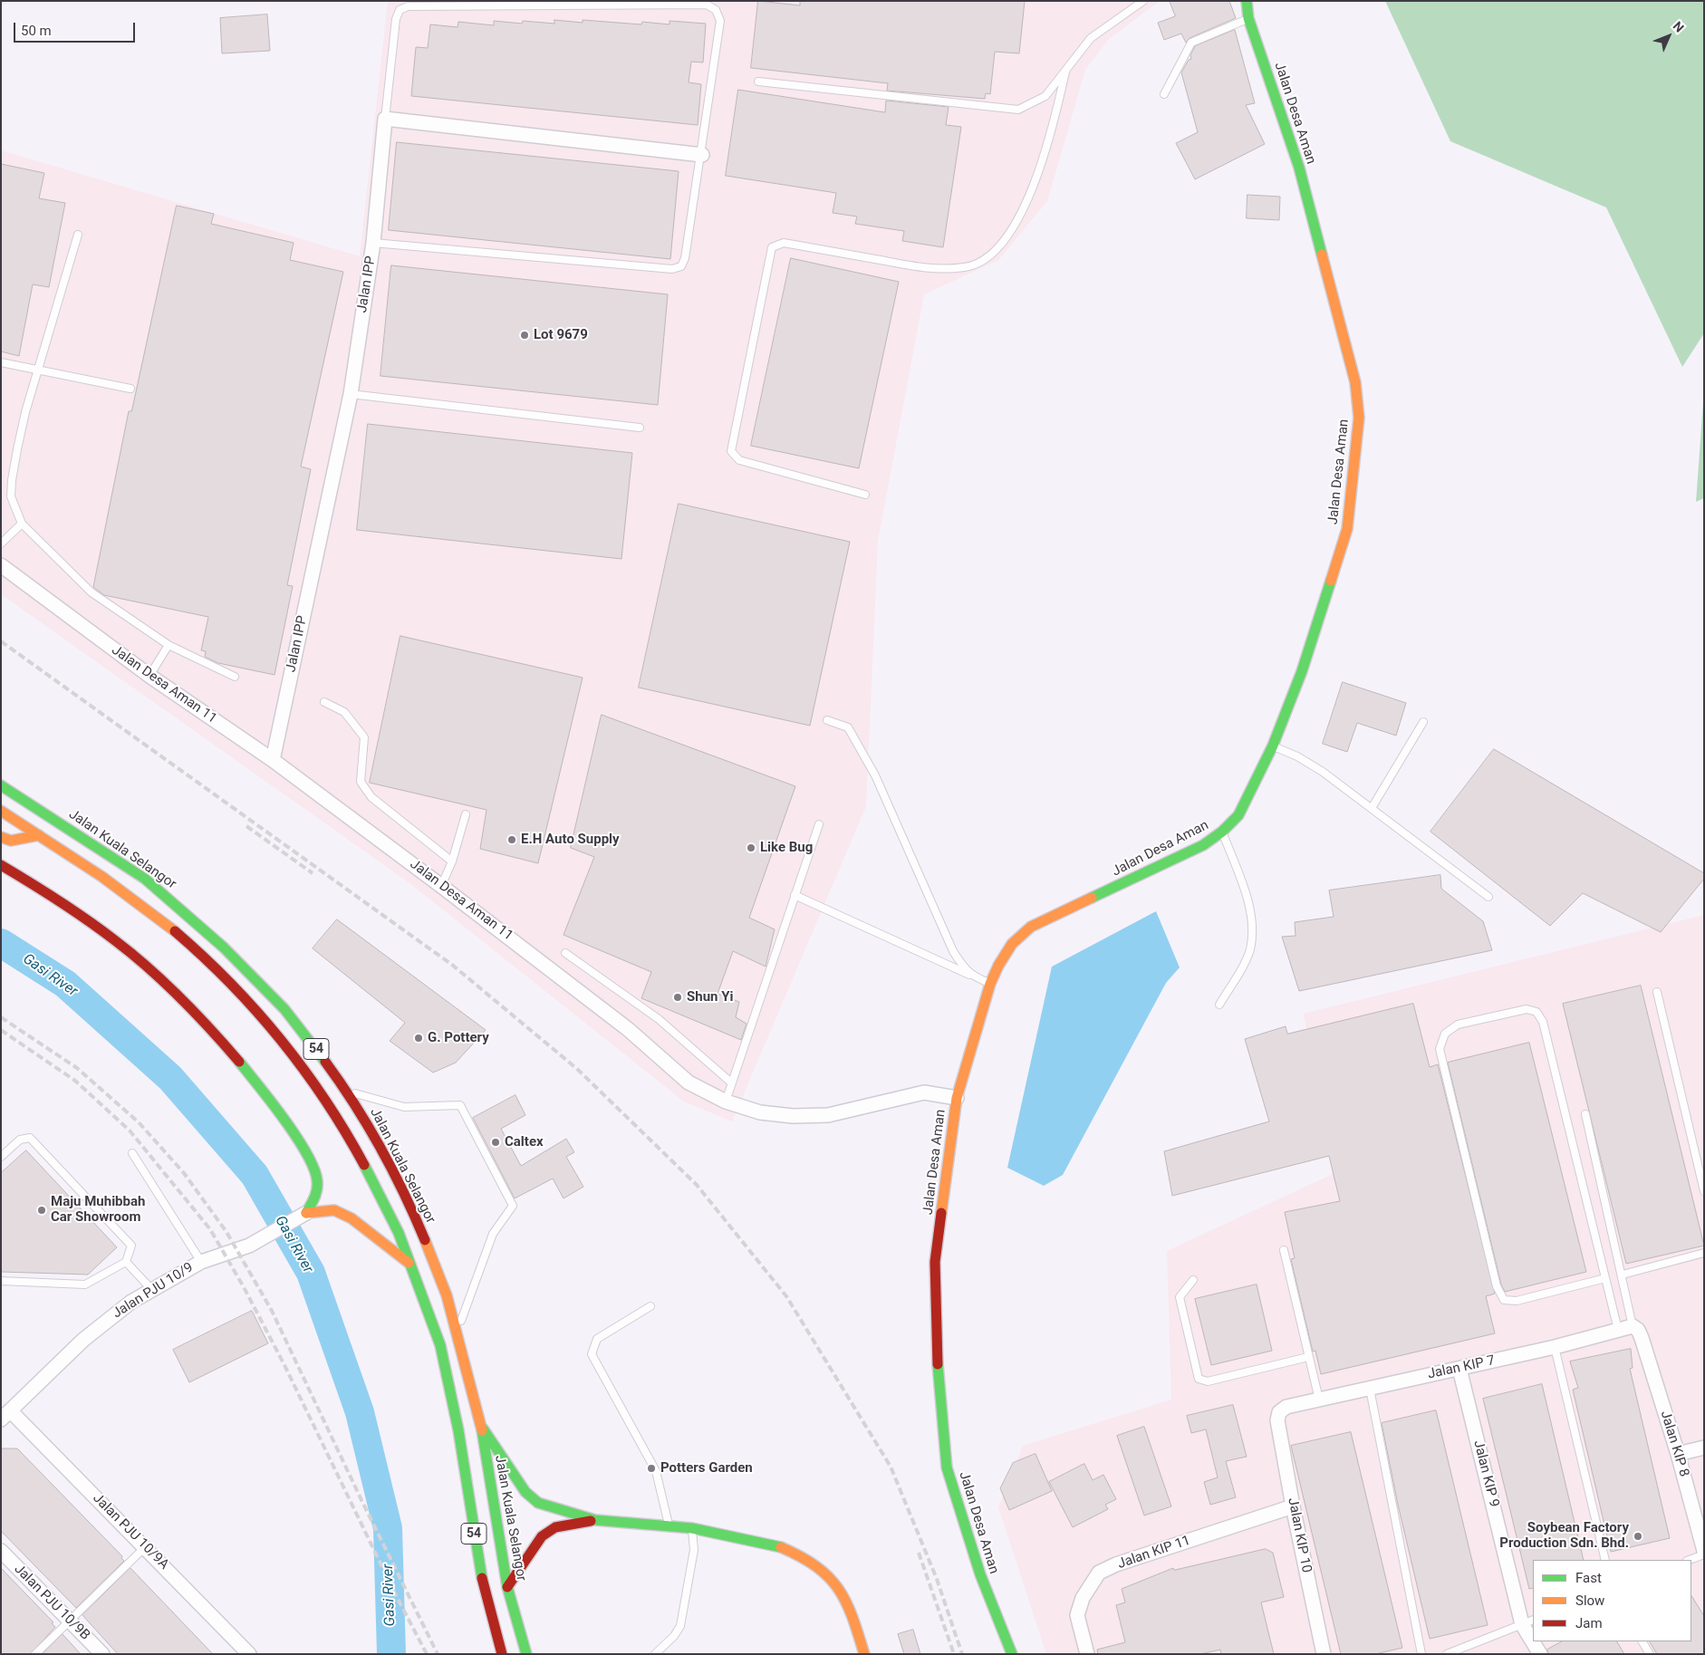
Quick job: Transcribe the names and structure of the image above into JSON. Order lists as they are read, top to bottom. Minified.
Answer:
{"streets":{"main road":["Jalan Desa Aman","Jalan Kuala Selangor","54"],"street":["Jalan IPP","Jalan Desa Aman 11","Jalan PJU 10/9","Jalan KIP 7","Jalan KIP 8","Jalan KIP 9","Jalan PJU 10/9A","Jalan KIP 10","Jalan KIP 11","Jalan PJU 10/9B"]},"crossings":[["Jalan Desa Aman","Jalan Desa Aman 11"],["Jalan IPP","Jalan Desa Aman 11"],["Jalan PJU 10/9","Jalan PJU 10/9A"],["Jalan KIP 7","Jalan KIP 8"],["Jalan KIP 7","Jalan KIP 9"],["Jalan KIP 7","Jalan KIP 10"],["Jalan KIP 10","Jalan KIP 11"]],"water":["Gasi River"],"places":["Lot 9679","E.H Auto Supply","Like Bug","Shun Yi","G. Pottery","Caltex","Maju Muhibbah Car Showroom","Potters Garden","Soybean Factory Production Sdn. Bhd."],"legend":["Fast","Slow","Jam"],"scale_bar":"50 m","north":"top right"}
